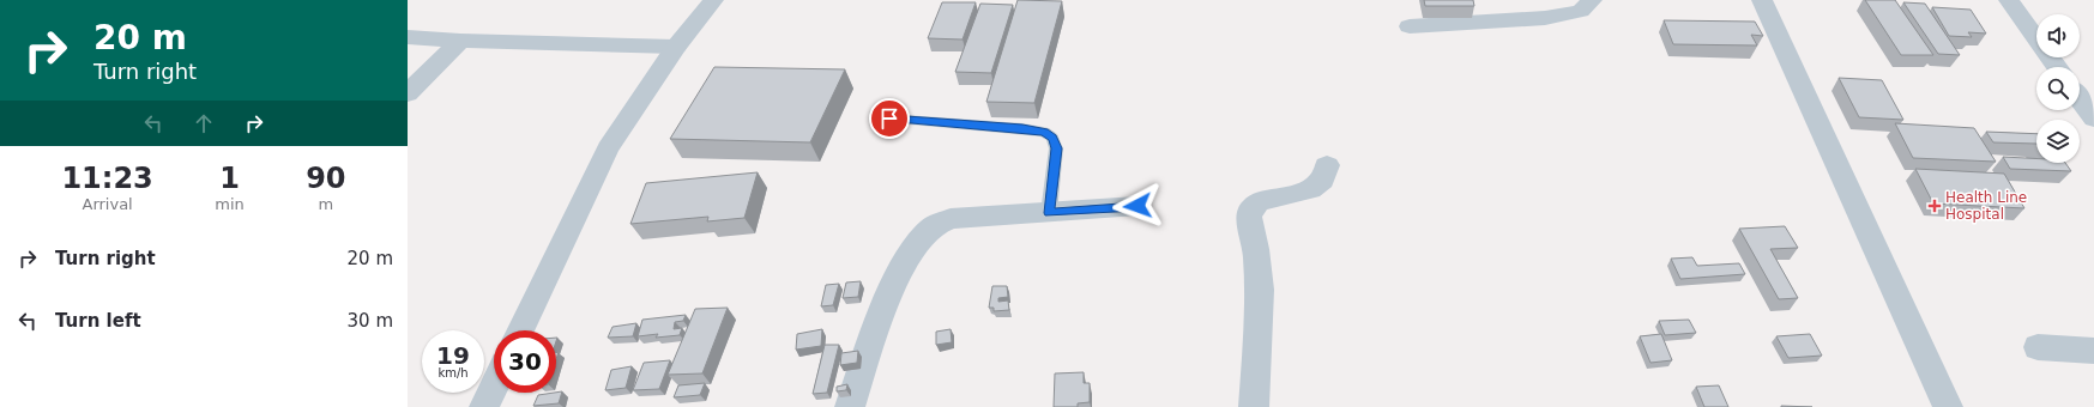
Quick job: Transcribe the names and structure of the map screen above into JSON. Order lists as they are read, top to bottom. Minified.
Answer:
{"places":{"health":["Health Line Hospital"]},"page":{"turn":["20 m","Turn right"],"eta":["11:23","Arrival","1","min","90","m"],"list":[{"name":"Turn right","value":"20 m"},{"name":"Turn left","value":"30 m"}],"speed":"19 km/h","limit":"30"}}
